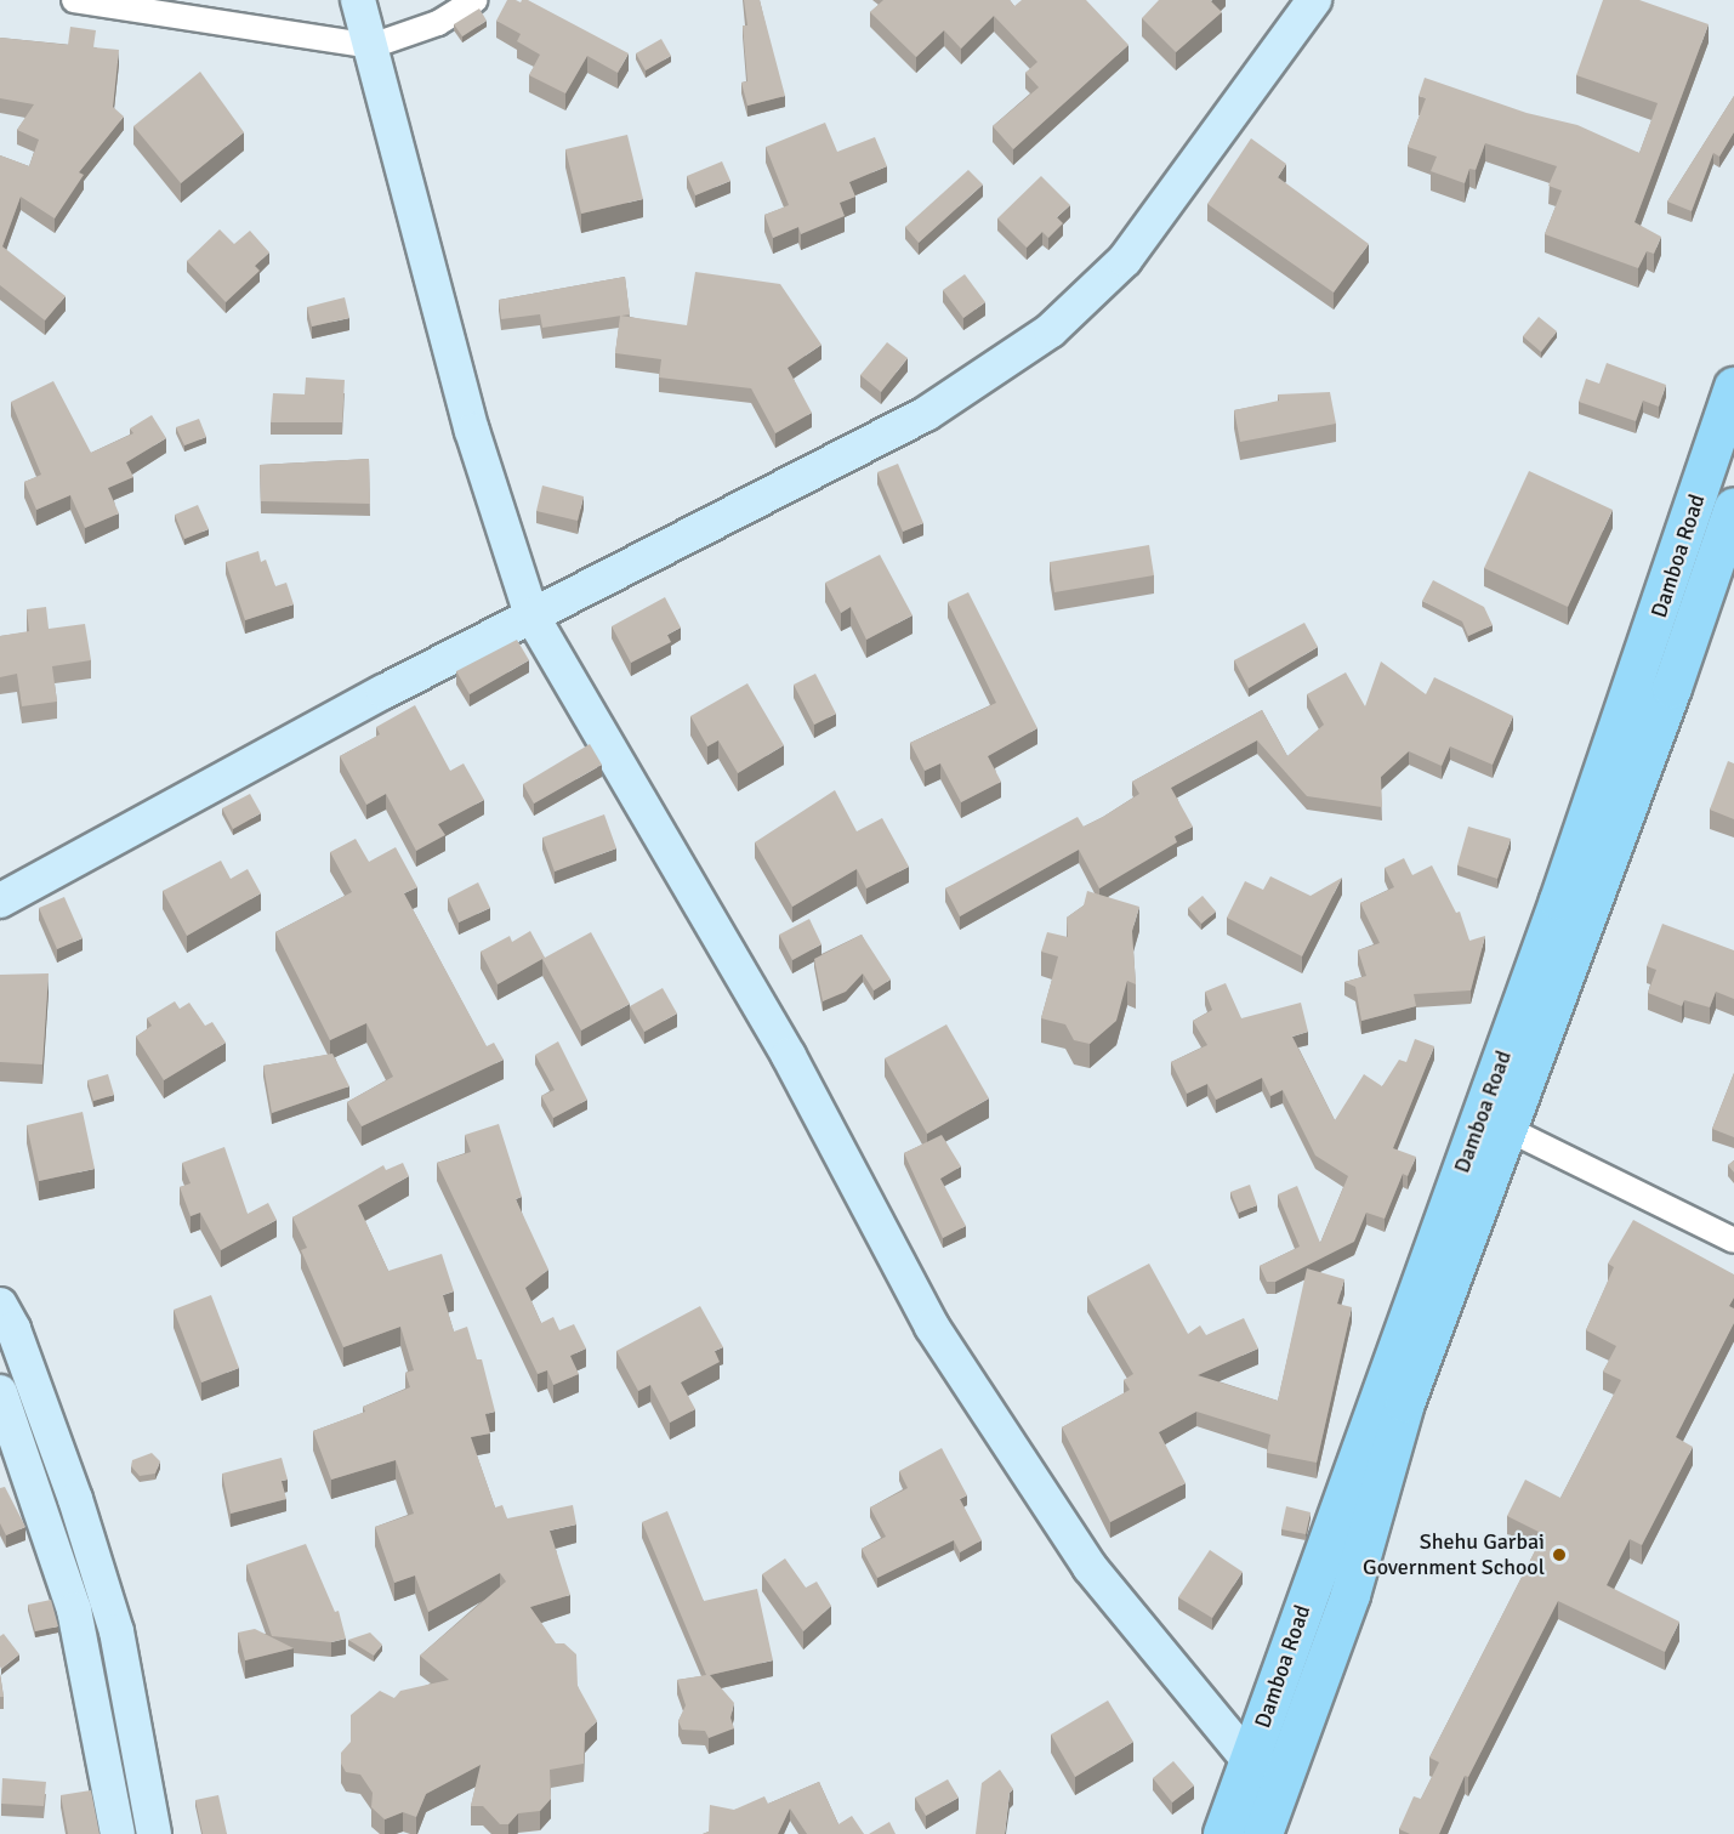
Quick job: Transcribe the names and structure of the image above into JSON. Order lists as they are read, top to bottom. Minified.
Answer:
{"streets":{"main road":["Damboa Road"]},"places":["Shehu Garbai Government School"]}
